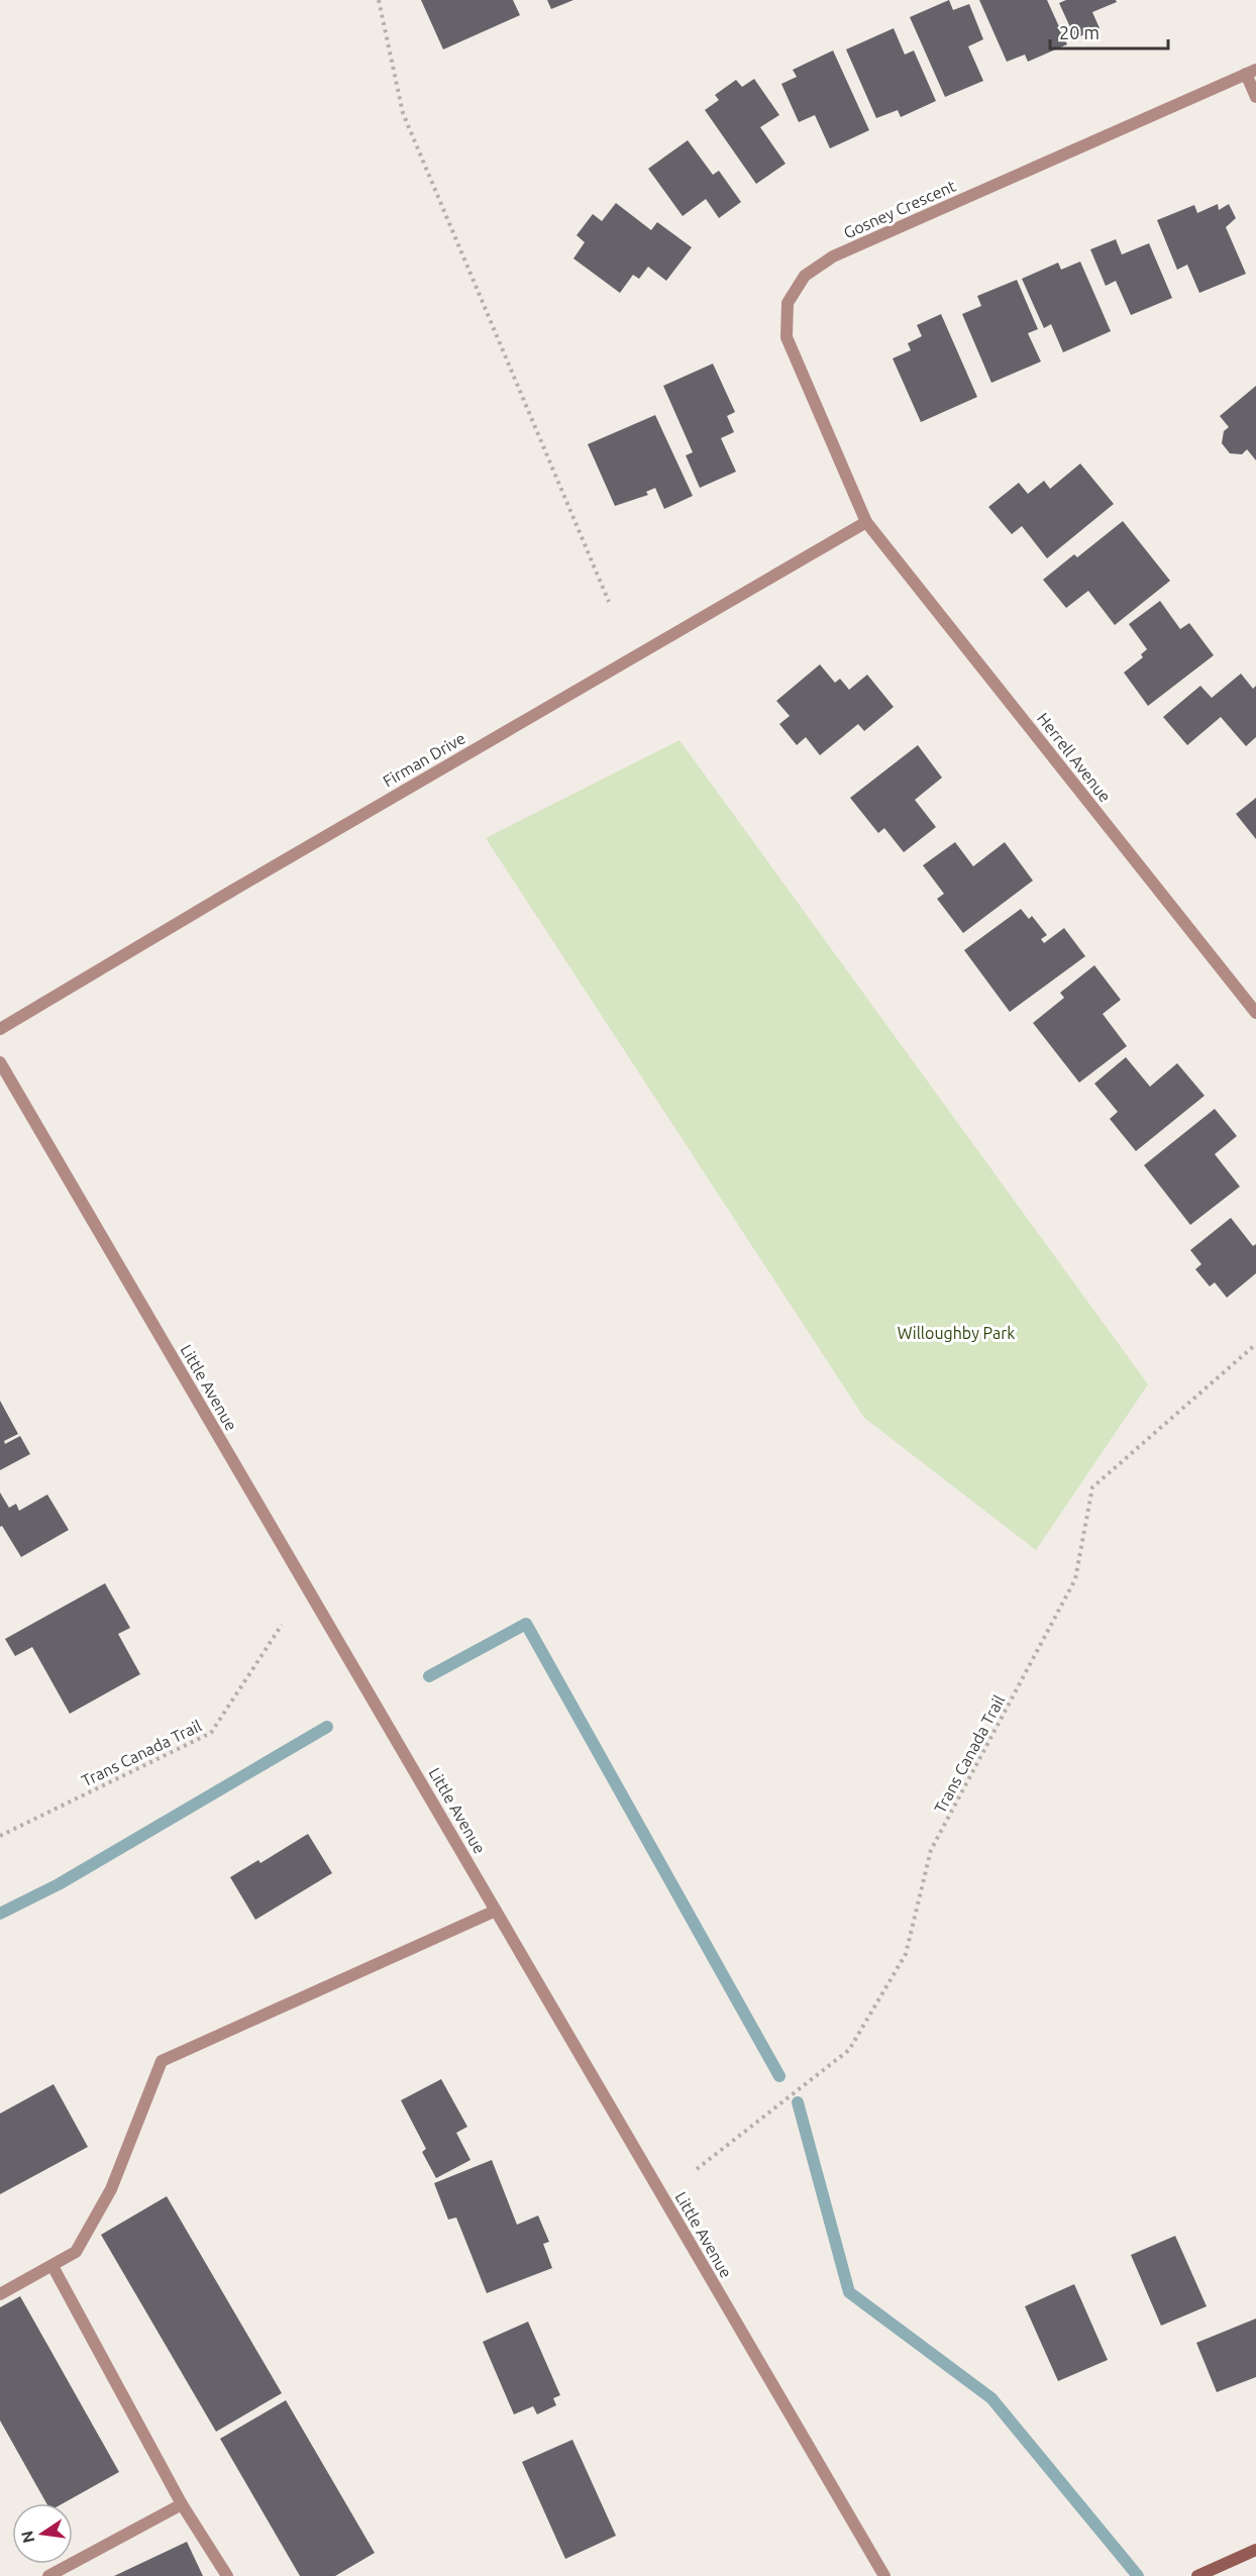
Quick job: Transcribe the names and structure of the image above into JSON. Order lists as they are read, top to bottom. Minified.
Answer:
{"streets":{"street":["Gosney Crescent","Herrell Avenue","Firman Drive","Little Avenue"],"path":["Trans Canada Trail"]},"crossings":[["Gosney Crescent","Herrell Avenue"],["Gosney Crescent","Firman Drive"],["Herrell Avenue","Firman Drive"]],"parks":["Willoughby Park"],"scale_bar":"20 m","north":"left"}
